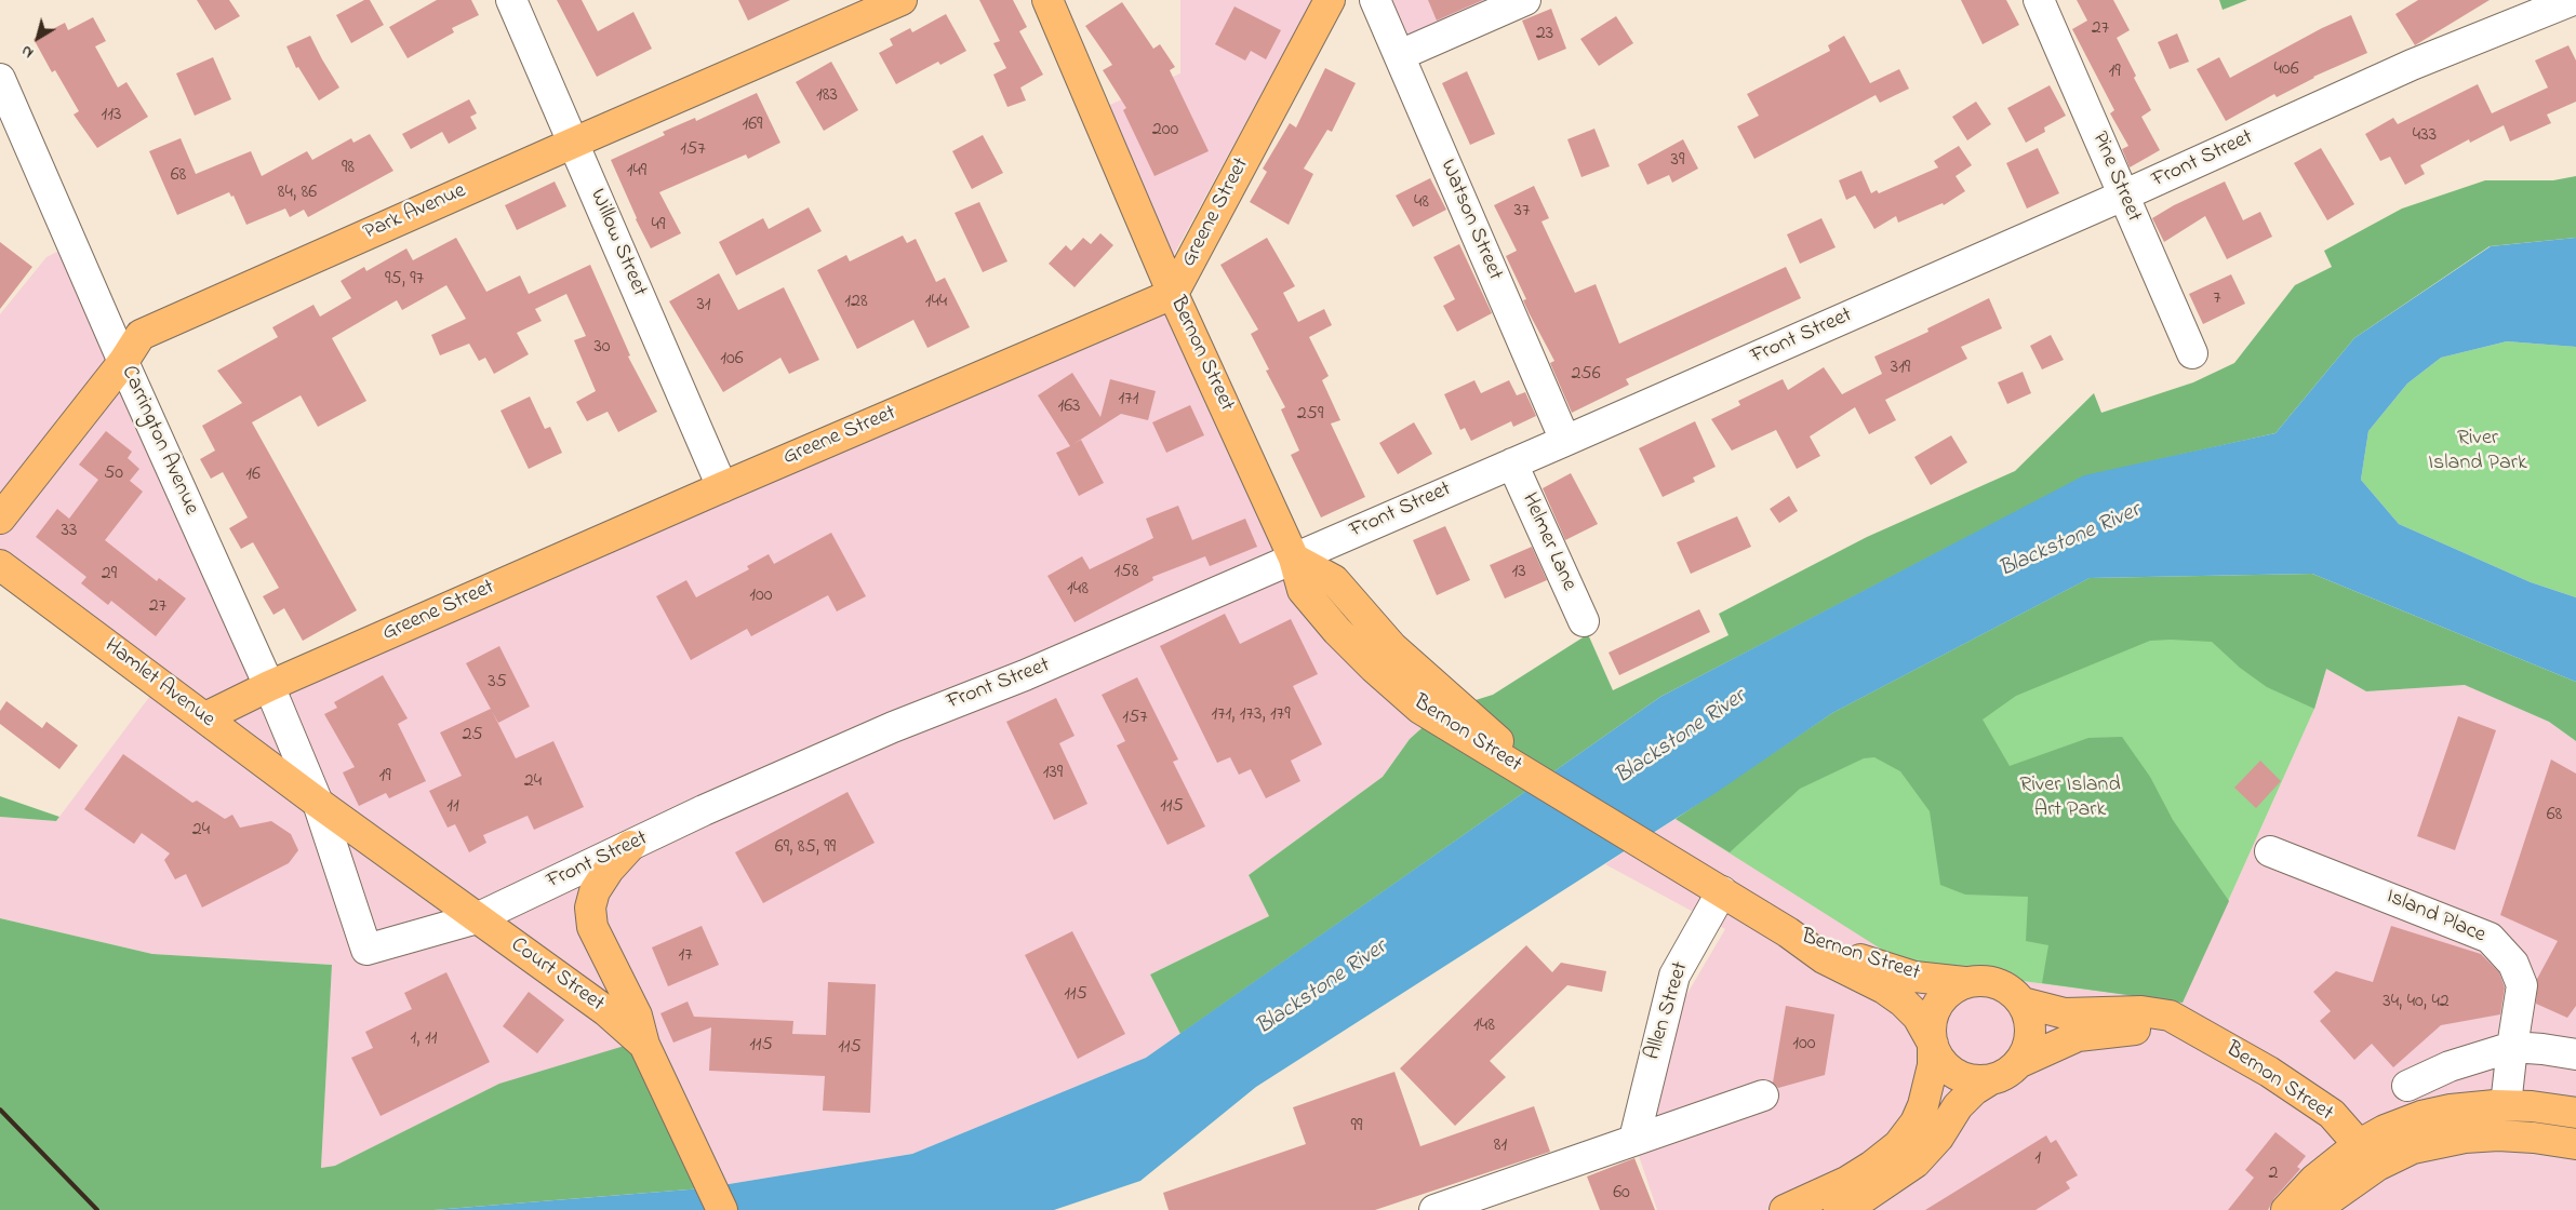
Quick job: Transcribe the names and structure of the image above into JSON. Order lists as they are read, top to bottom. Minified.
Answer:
{"streets":{"main road":["Park Avenue","Greene Street","Bernon Street","Hamlet Avenue","Court Street"],"street":["Front Street","Pine Street","Watson Street","Willow Street","Carrington Avenue","Helmer Lane","Island Place","Allen Street"]},"crossings":[["Front Street","Pine Street"],["Front Street","Watson Street"],["Front Street","Bernon Street"],["Front Street","Carrington Avenue"],["Front Street","Helmer Lane"],["Front Street","Hamlet Avenue"],["Front Street","Court Street"],["Park Avenue","Willow Street"],["Park Avenue","Carrington Avenue"],["Greene Street","Willow Street"],["Greene Street","Bernon Street"],["Greene Street","Carrington Avenue"],["Greene Street","Hamlet Avenue"],["Bernon Street","Allen Street"],["Carrington Avenue","Hamlet Avenue"],["Carrington Avenue","Court Street"],["Hamlet Avenue","Court Street"]],"water":["Blackstone River"],"parks":["River Island Park","River Island Art Park"],"house_numbers":["27","23","406","19","183","113","169","200","433","157","39","98","149","68","84, 86","48","37","49","95, 97","7","128","144","31","30","106","319","256","171","163","259","50","16","33","158","13","29","148","100","27","35","171, 173, 179","157","25","139","19","24","11","115","68","24","69, 85, 99","17","115","34, 40, 42","148","1, 11","100","115","115","99","81","1","2","60"],"north":"bottom left"}
